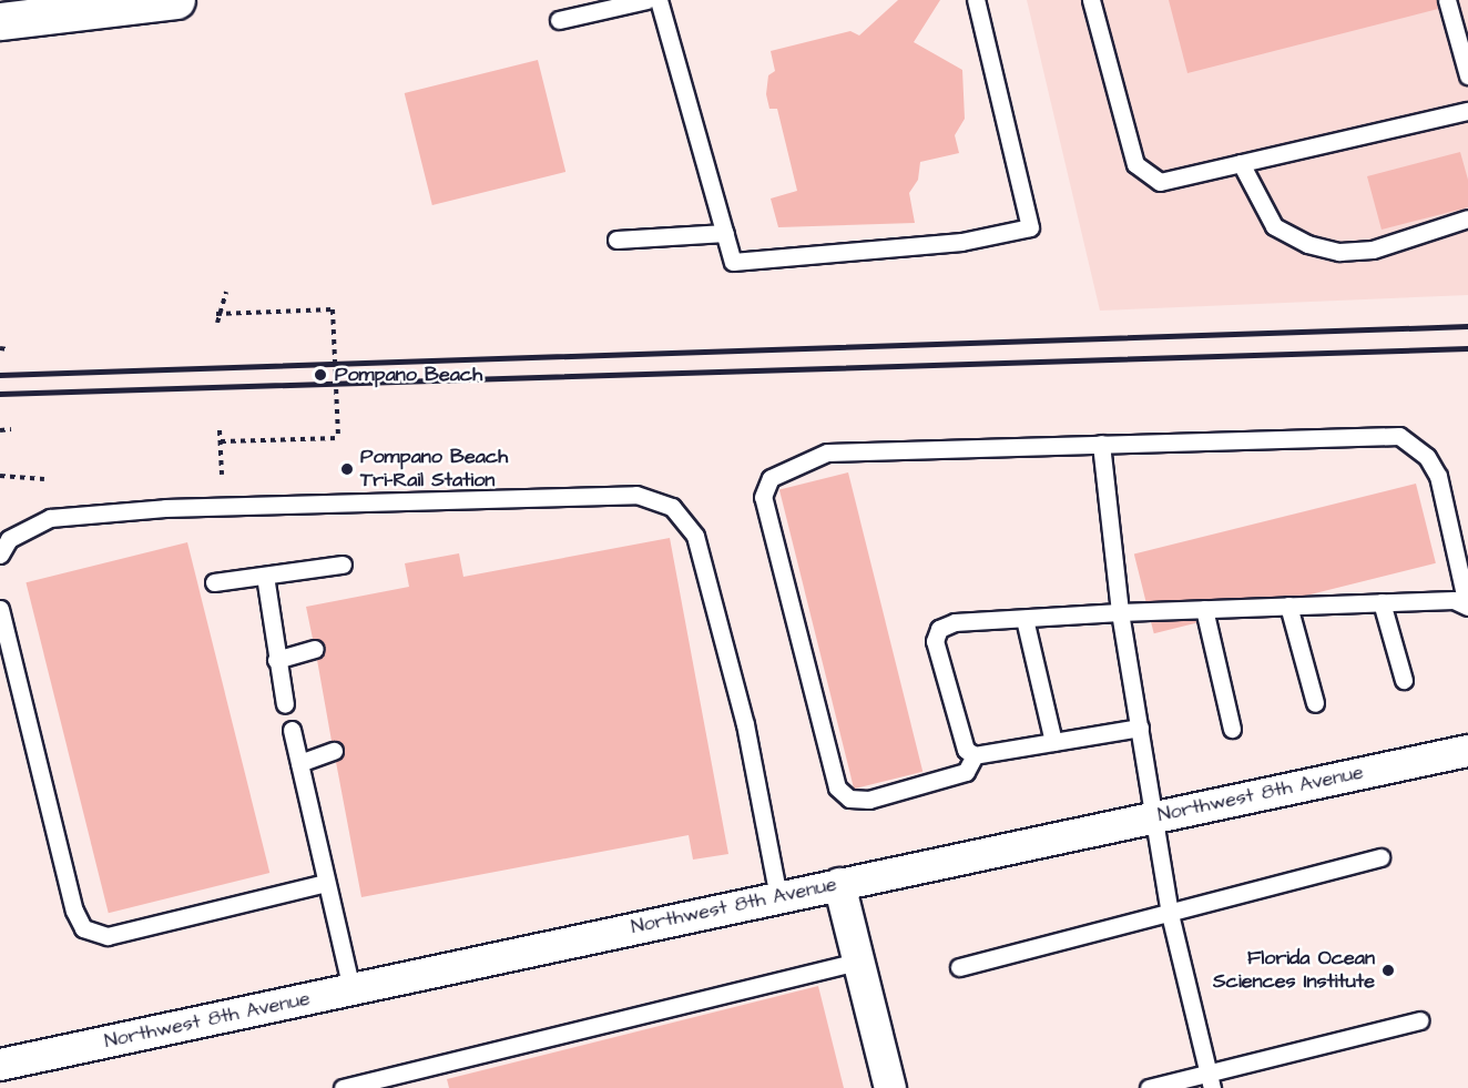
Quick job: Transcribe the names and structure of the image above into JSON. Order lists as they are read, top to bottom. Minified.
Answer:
{"streets":{"street":["Northwest 8th Avenue"]},"places":["Pompano Beach","Pompano Beach Tri-Rail Station","Florida Ocean Sciences Institute"]}
